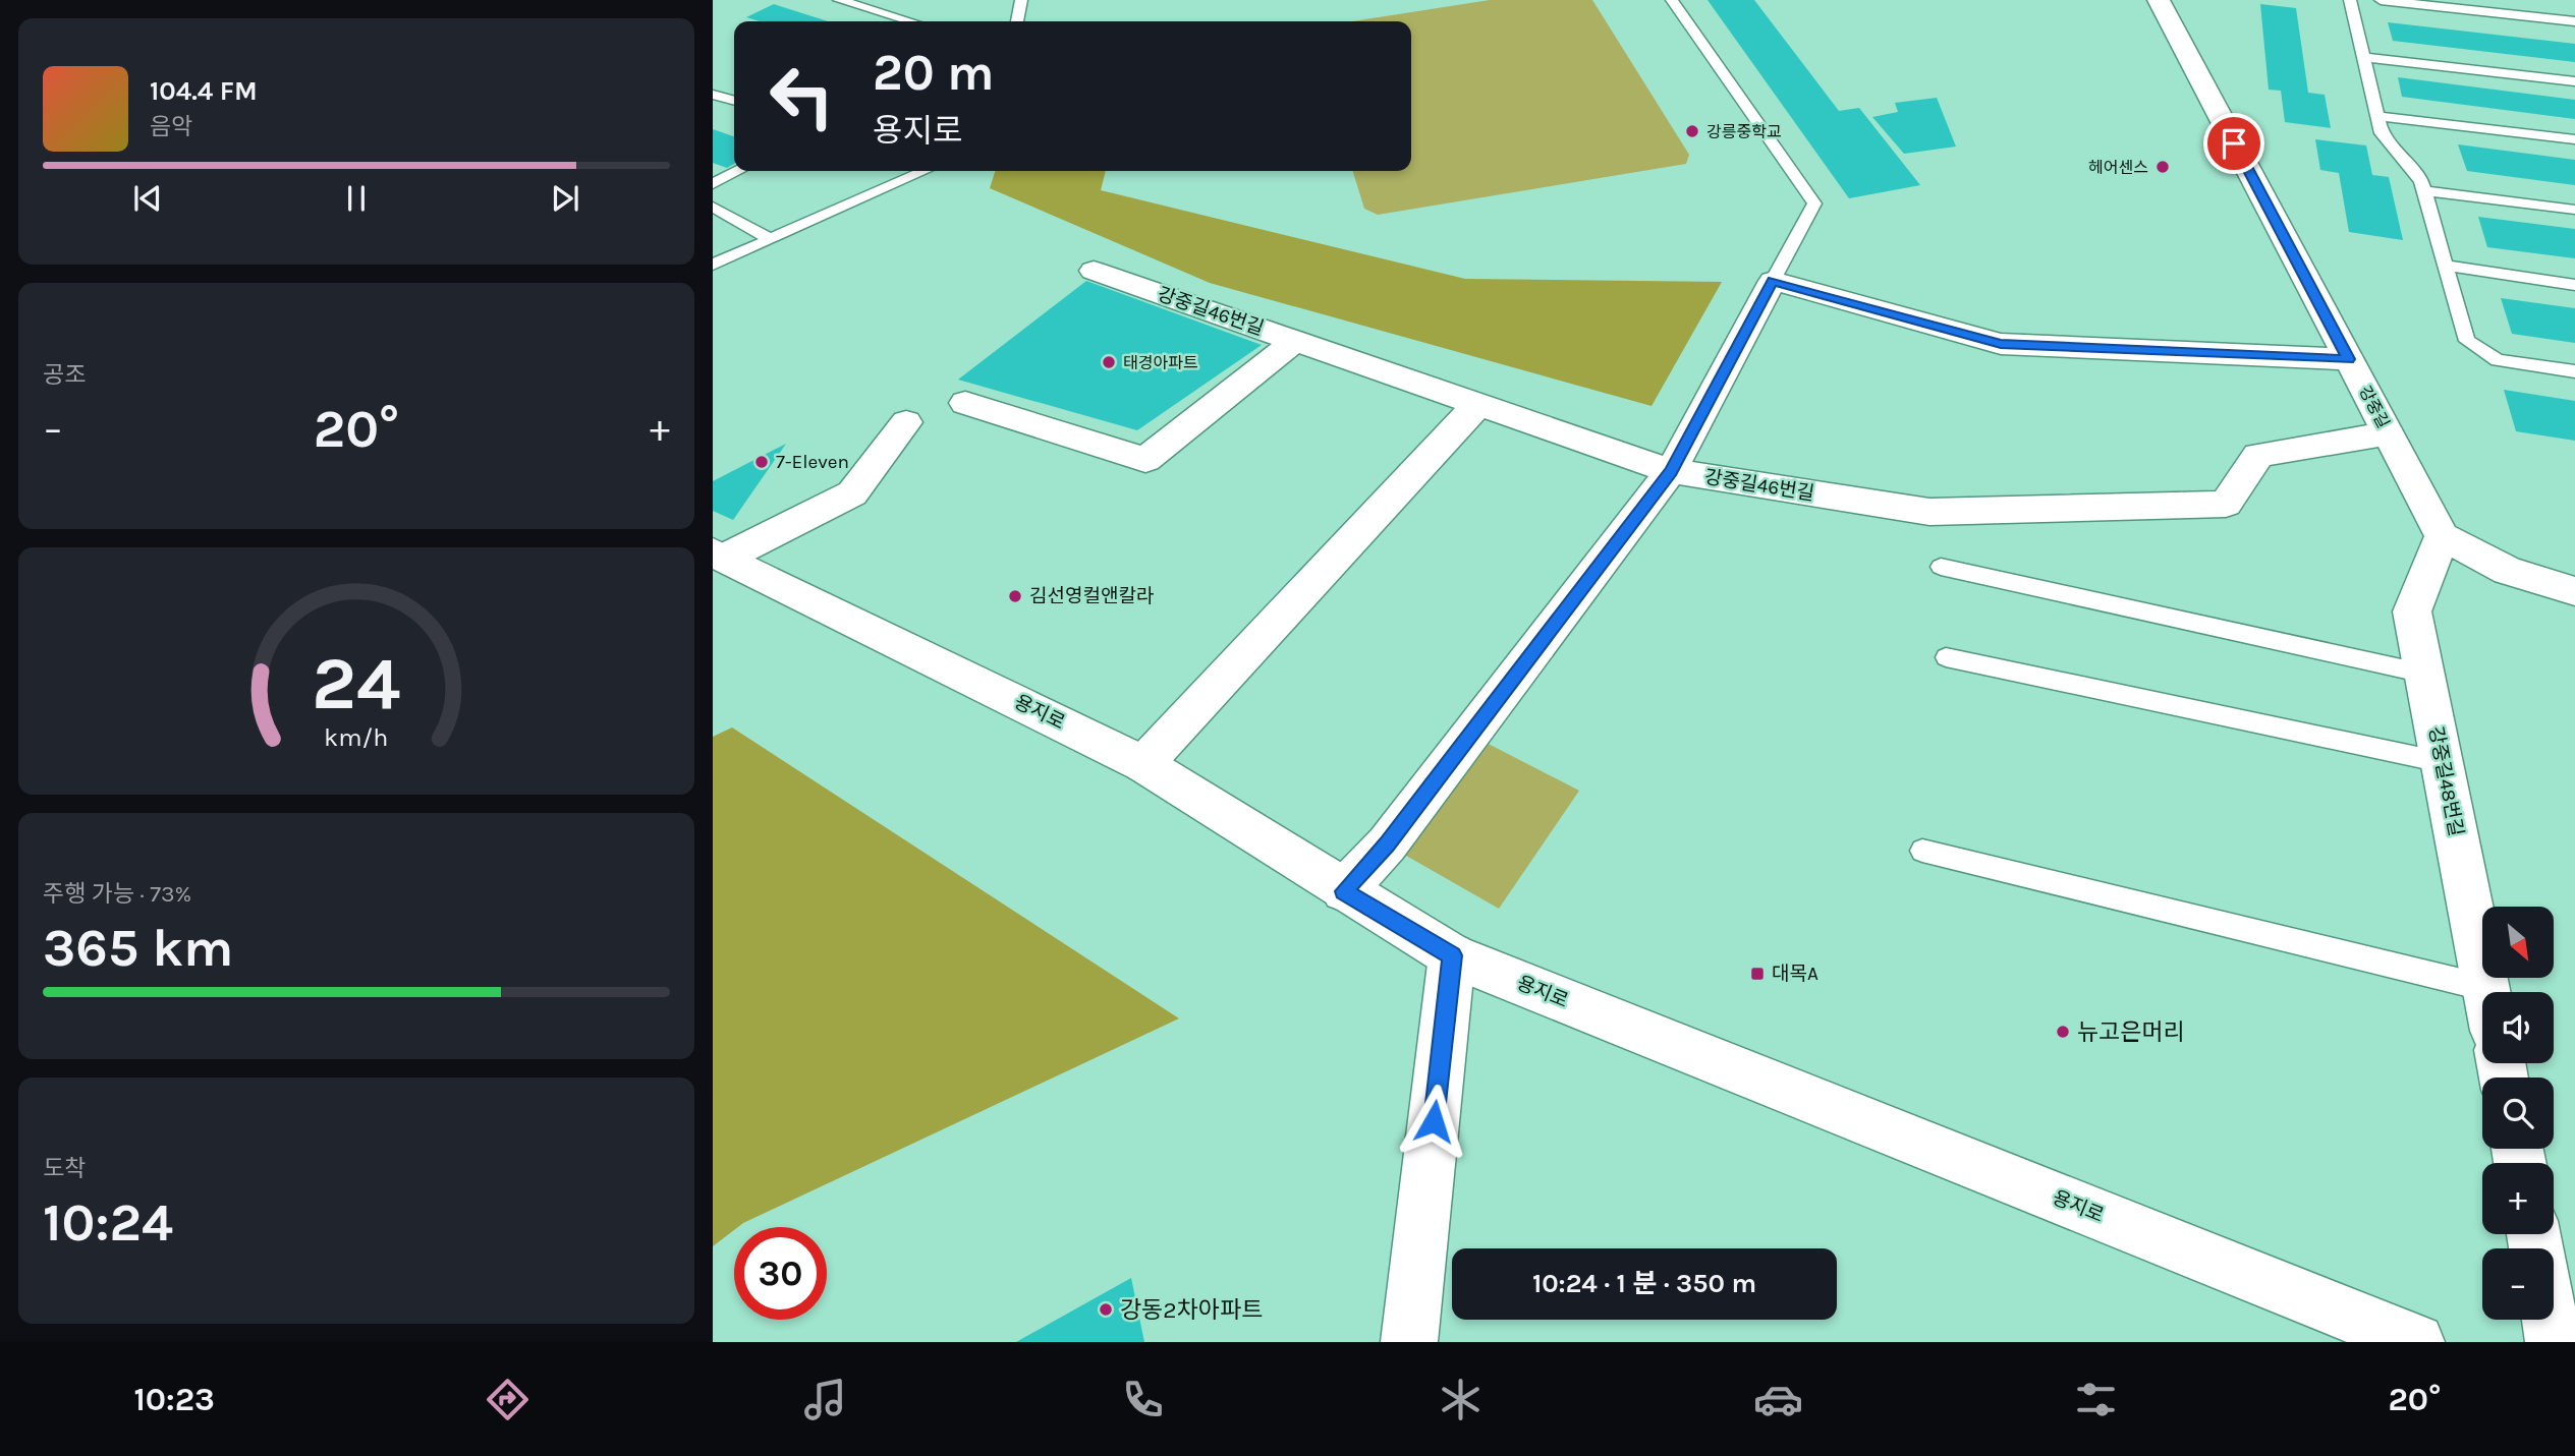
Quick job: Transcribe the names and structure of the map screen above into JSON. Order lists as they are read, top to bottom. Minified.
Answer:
{"streets":{"street":["강중길46번길","강중길","용지로","강중길48번길"]},"crossings":[["강중길46번길","강중길"],["강중길","강중길48번길"]],"places":{"other":["강릉중학교","헤어센스","태경아파트","7-Eleven","김선영컬앤칼라","뉴고은머리","강동2차아파트"],"transit":["대목A"]},"north":"bottom right","page":{"turn":["20 m","용지로"],"song":["104.4 FM","음악"],"tile":["공조",["주행 가능 · 73%","365 km"],["도착","10:24"]],"heat":["−","20°","+"],"map_buttons":["+","−"],"limit":"30","trip":"10:24 · 1 분 · 350 m","tabs":["10:23","20°"],"gauge":["24","km/h"]}}
